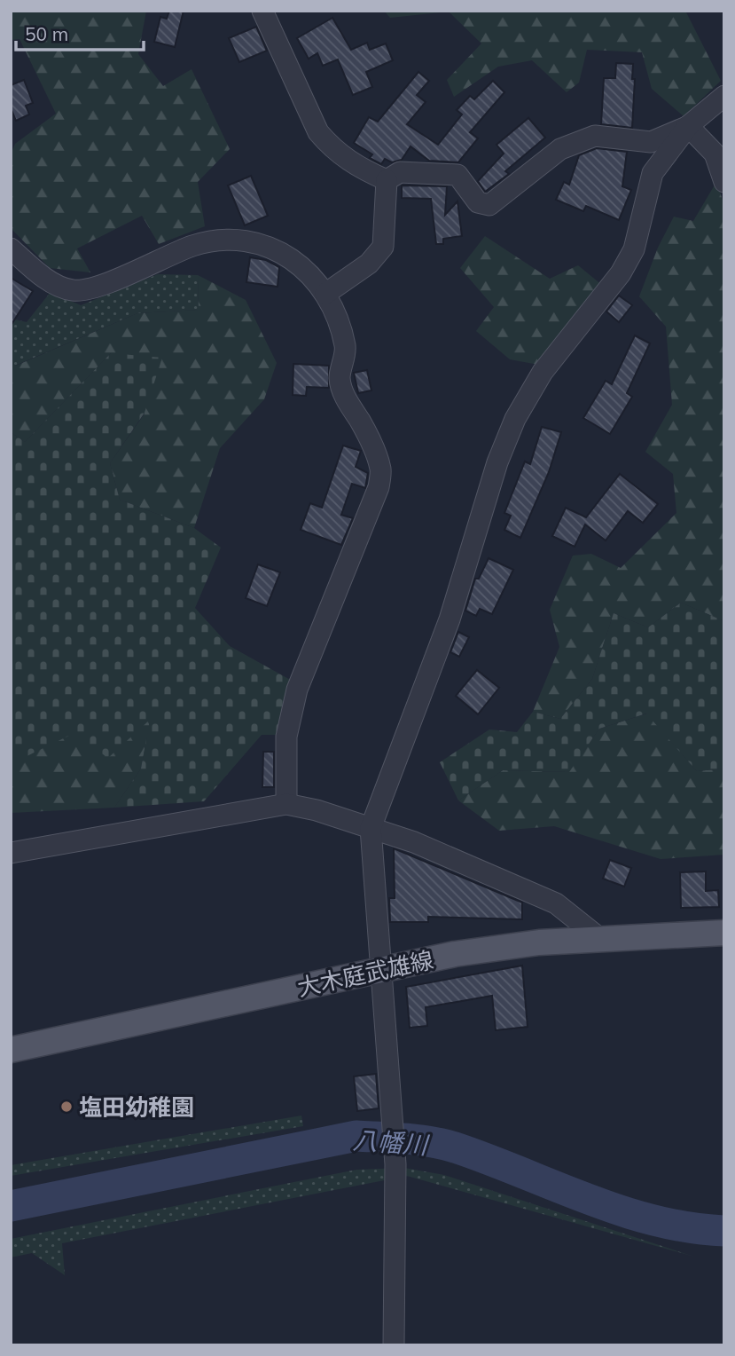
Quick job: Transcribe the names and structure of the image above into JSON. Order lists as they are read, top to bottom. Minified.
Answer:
{"streets":{"main road":["大木庭武雄線"]},"water":["八幡川"],"places":["塩田幼稚園"],"scale_bar":"50 m"}
